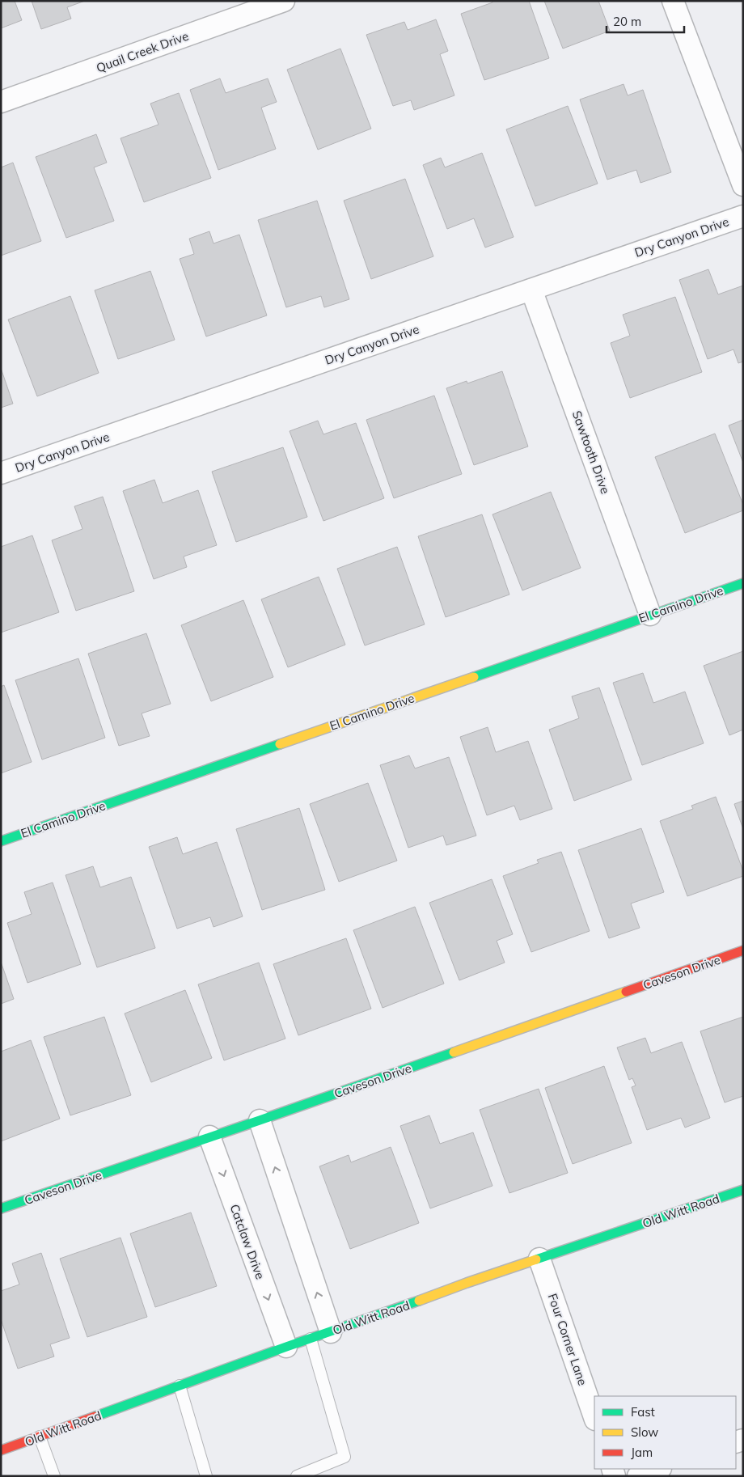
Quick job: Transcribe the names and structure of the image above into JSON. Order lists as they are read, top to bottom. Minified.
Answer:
{"streets":{"street":["Quail Creek Drive","Dry Canyon Drive","Sawtooth Drive","El Camino Drive","Caveson Drive","Old Witt Road","Catclaw Drive","Four Corner Lane"]},"crossings":[["Dry Canyon Drive","Sawtooth Drive"],["Sawtooth Drive","El Camino Drive"],["Caveson Drive","Catclaw Drive"],["Old Witt Road","Catclaw Drive"],["Old Witt Road","Four Corner Lane"]],"legend":["Fast","Slow","Jam"],"scale_bar":"20 m"}
